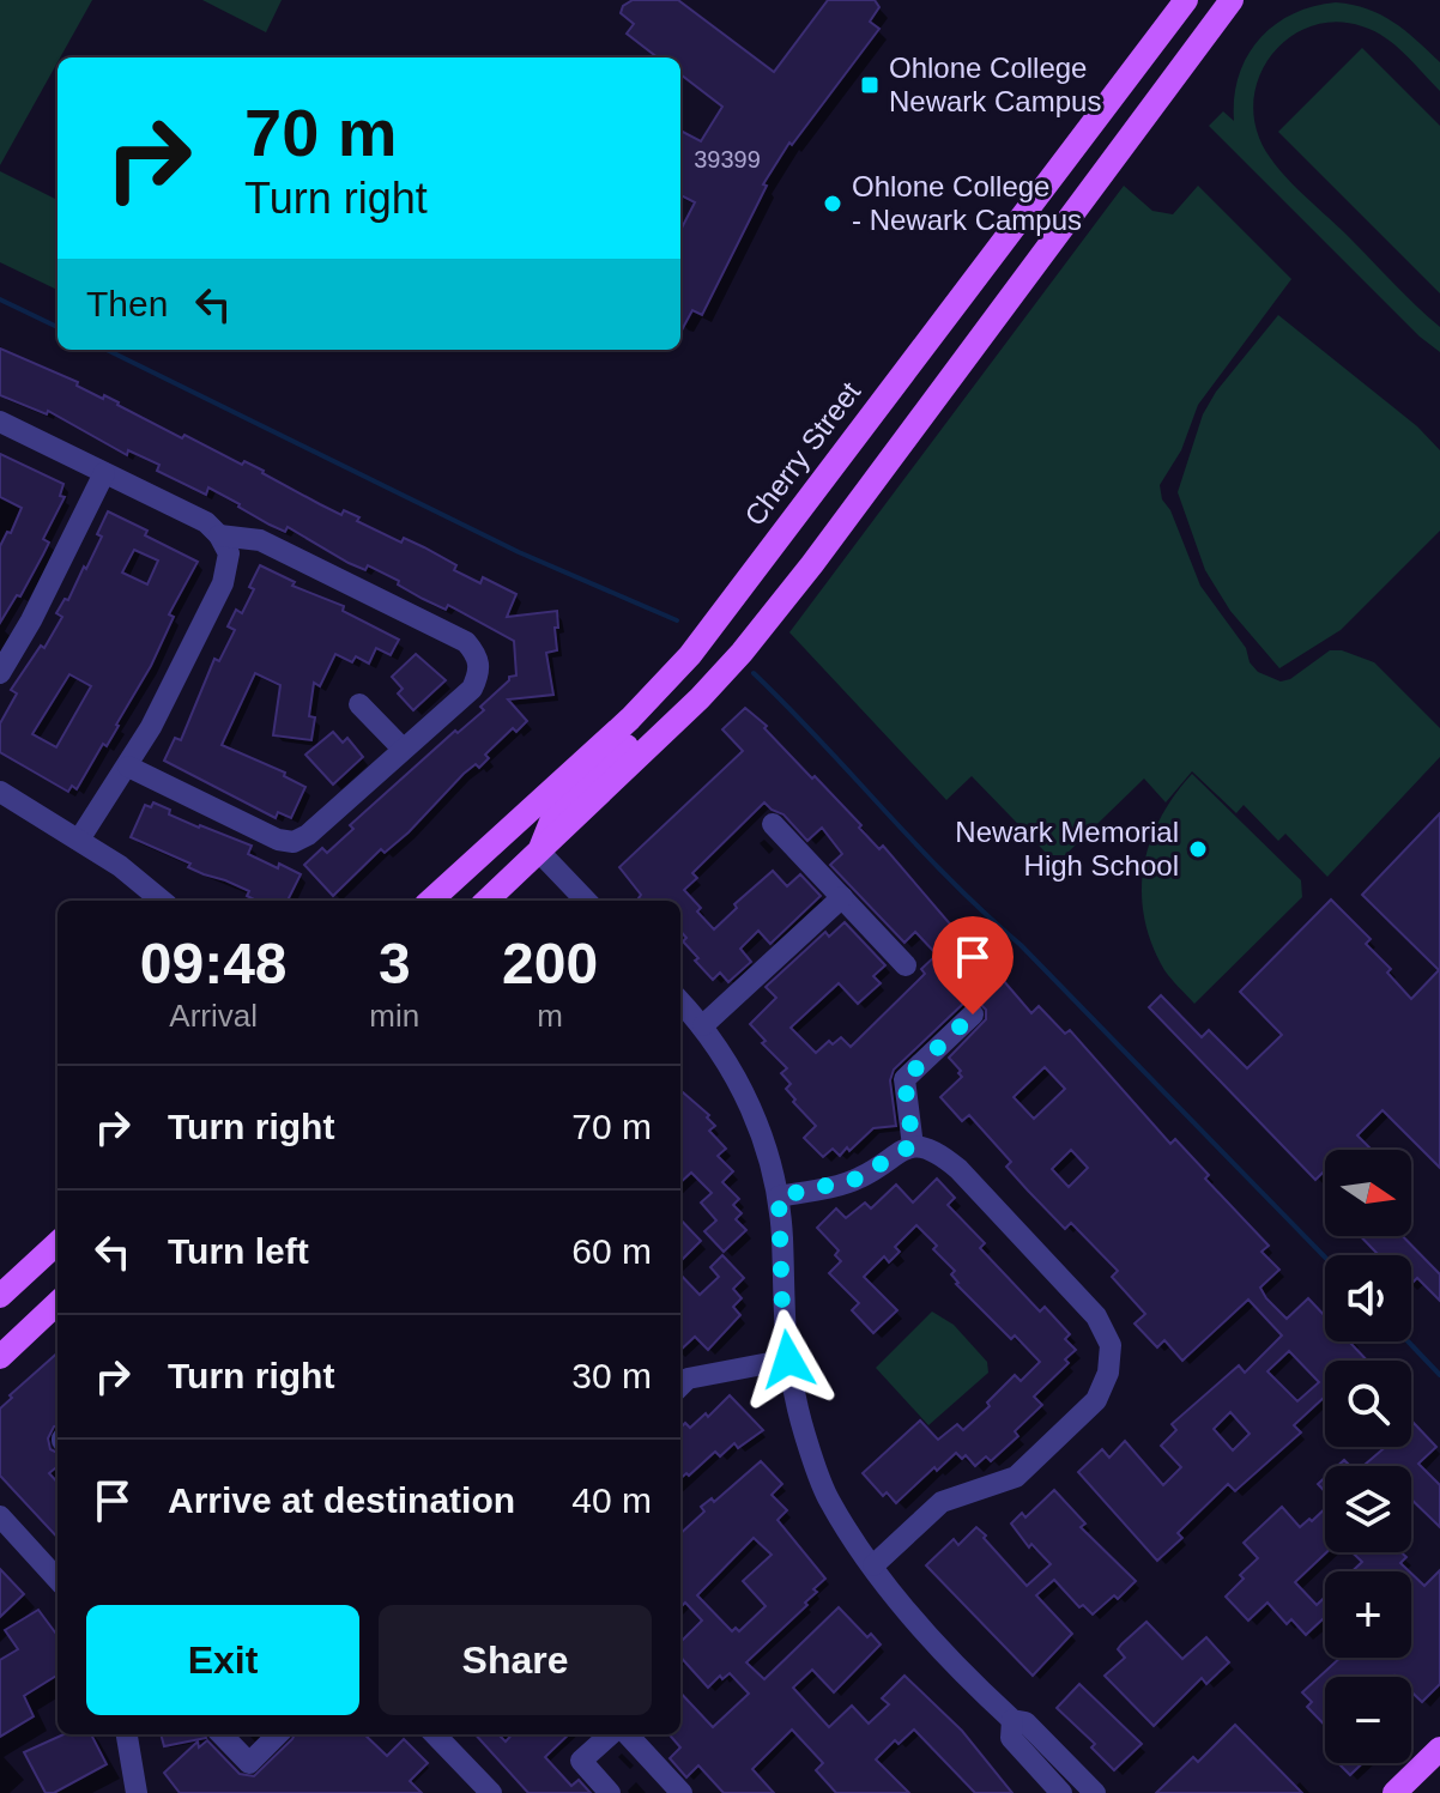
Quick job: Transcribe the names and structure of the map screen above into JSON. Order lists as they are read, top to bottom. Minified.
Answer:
{"streets":{"main road":["Cherry Street"]},"places":{"transit":["Ohlone College Newark Campus"],"other":["Ohlone College - Newark Campus","Newark Memorial High School"]},"house_numbers":["39399"],"north":"right","page":{"turn":["70 m","Turn right"],"then":"Then","eta":["09:48","Arrival","3","min","200","m"],"list":[{"name":"Turn right","value":"70 m"},{"name":"Turn left","value":"60 m"},{"name":"Turn right","value":"30 m"},{"name":"Arrive at destination","value":"40 m"}],"map_buttons":["+","−"],"buttons":["Exit","Share"]}}
